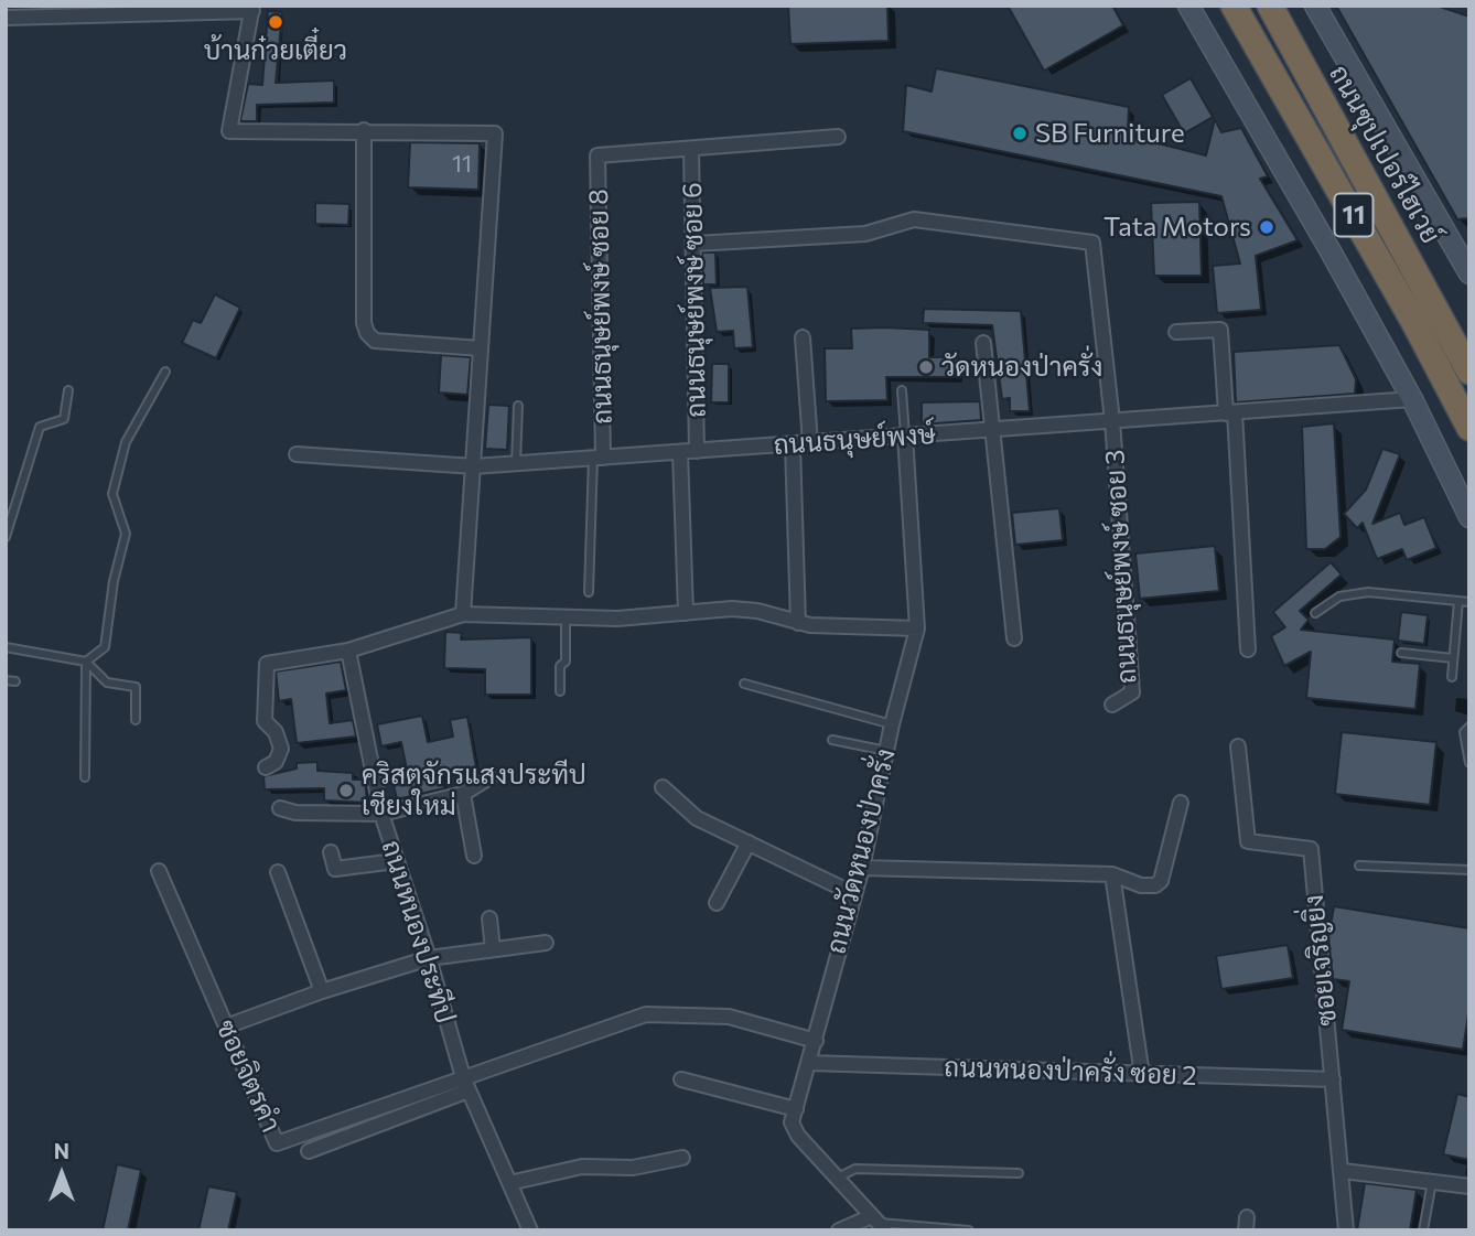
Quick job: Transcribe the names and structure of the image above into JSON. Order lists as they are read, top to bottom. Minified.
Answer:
{"streets":{"highway":["ถนนซุปเปอร์ไฮเวย์","11"],"street":["ถนนธนุษย์พงษ์ ซอย 6","ถนนธนุษย์พงษ์ ซอย 8","ถนนธนุษย์พงษ์","ถนนธนุษย์พงษ์ ซอย 3","ถนนวัดหนองป่าครั่ง","ถนนหนองประทีป","ซอยเจริญยิ่ง","ถนนหนองป่าครั่ง ซอย 2","ซอยจิตรคำ"]},"crossings":[["ถนนธนุษย์พงษ์ ซอย 6","ถนนธนุษย์พงษ์ ซอย 8"],["ถนนธนุษย์พงษ์ ซอย 6","ถนนธนุษย์พงษ์"],["ถนนธนุษย์พงษ์ ซอย 8","ถนนธนุษย์พงษ์"],["ถนนธนุษย์พงษ์","ถนนธนุษย์พงษ์ ซอย 3"],["ถนนธนุษย์พงษ์","ถนนวัดหนองป่าครั่ง"],["ถนนวัดหนองป่าครั่ง","ถนนหนองป่าครั่ง ซอย 2"],["ถนนหนองประทีป","ซอยจิตรคำ"],["ซอยเจริญยิ่ง","ถนนหนองป่าครั่ง ซอย 2"]],"places":["บ้านก๋วยเตี๋ยว","SB Furniture","Tata Motors","วัดหนองป่าครั่ง","คริสตจักรแสงประทีป เชียงใหม่"],"house_numbers":["11"],"north":"top"}
